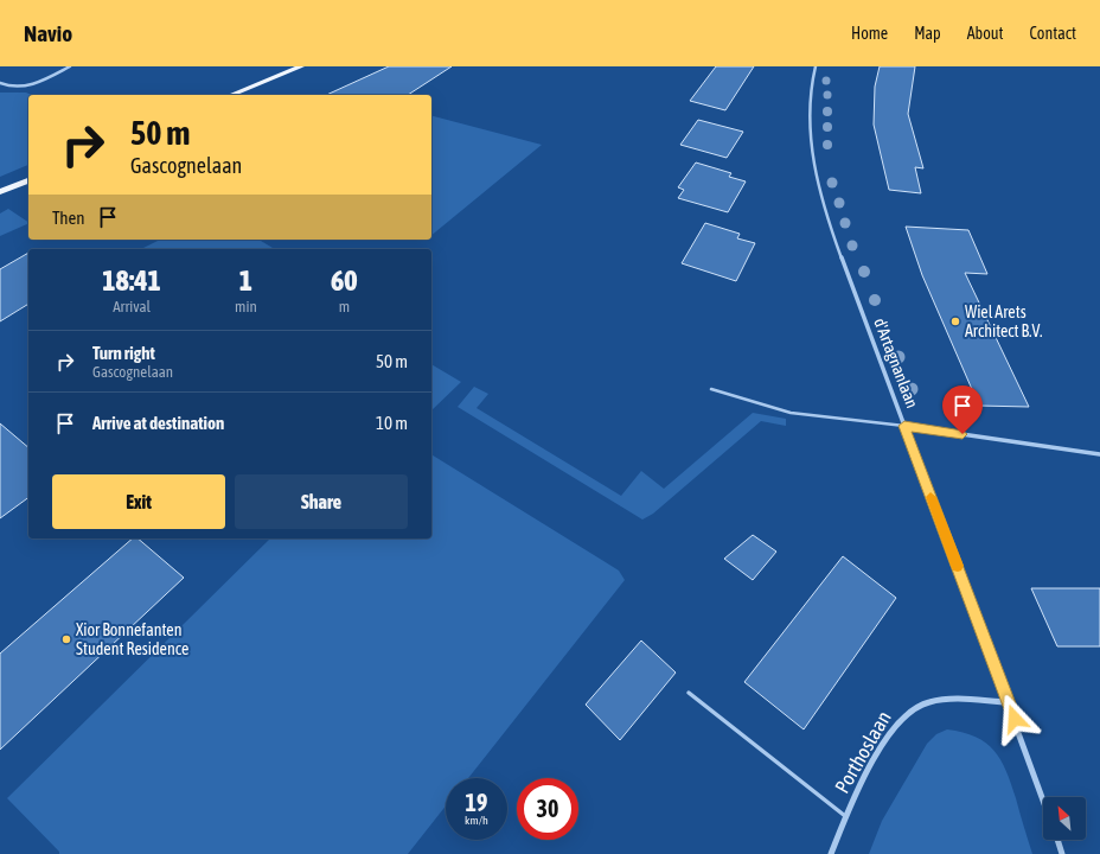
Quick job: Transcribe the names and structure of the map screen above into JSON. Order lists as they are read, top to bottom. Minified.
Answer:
{"streets":{"street":["d'Artagnanlaan","Porthoslaan"]},"crossings":[["d'Artagnanlaan","Porthoslaan"]],"places":["Wiel Arets Architect B.V.","Xior Bonnefanten Student Residence"],"north":"top left","page":{"header":"Navio","nav":["Home","Map","About","Contact"],"turn":["50 m","Gascognelaan"],"then":"Then","eta":["18:41","Arrival","1","min","60","m"],"list":[{"name":"Turn right","note":"Gascognelaan","value":"50 m"},{"name":"Arrive at destination","value":"10 m"}],"buttons":["Exit","Share"],"speed":"19 km/h","limit":"30"}}
